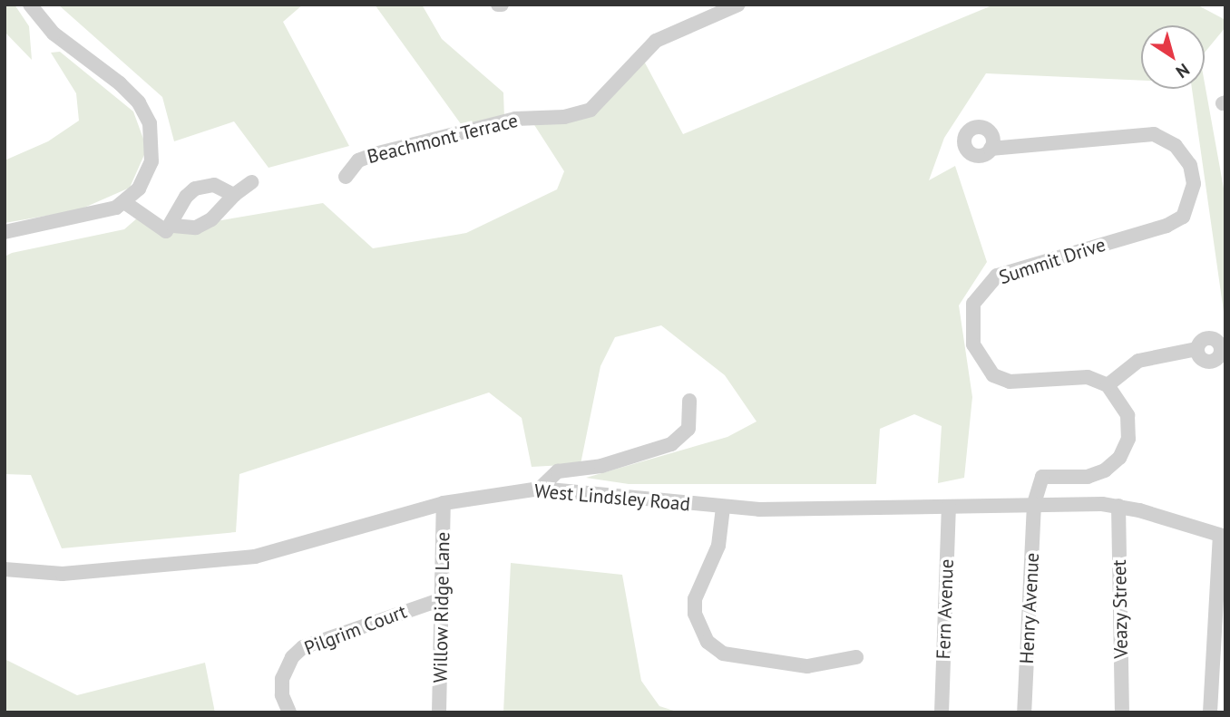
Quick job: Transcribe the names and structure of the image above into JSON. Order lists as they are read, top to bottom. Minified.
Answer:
{"streets":{"street":["Beachmont Terrace","Summit Drive","West Lindsley Road","Willow Ridge Lane","Henry Avenue","Fern Avenue","Veazy Street","Pilgrim Court"]},"crossings":[["West Lindsley Road","Willow Ridge Lane"],["West Lindsley Road","Henry Avenue"],["West Lindsley Road","Fern Avenue"],["West Lindsley Road","Veazy Street"],["Willow Ridge Lane","Pilgrim Court"]],"north":"bottom right"}
